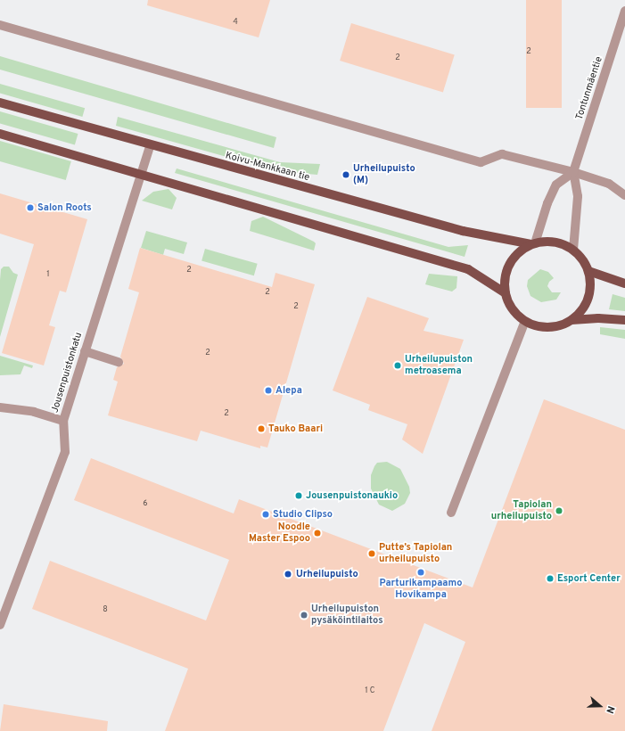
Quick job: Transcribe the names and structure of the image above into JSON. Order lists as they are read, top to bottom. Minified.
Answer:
{"streets":{"main road":["Koivu-Mankkaan tie"],"street":["Tontunmäentie","Jousenpuistonkatu"]},"crossings":[["Tontunmäentie","Koivu-Mankkaan tie"],["Koivu-Mankkaan tie","Jousenpuistonkatu"]],"places":["Urheilupuisto (M)","Salon Roots","Urheilupuiston metroasema","Alepa","Tauko Baari","Jousenpuistonaukio","Tapiolan urheilupuisto","Studio Clipso","Noodle Master Espoo","Putte’s Tapiolan urheilupuisto","Parturikampaamo Hovikampa","Urheilupuisto","Esport Center","Urheilupuiston pysäköintilaitos"],"house_numbers":["4","2","2","2","1","2","2","2","2","6","8","1 C"],"north":"right"}
